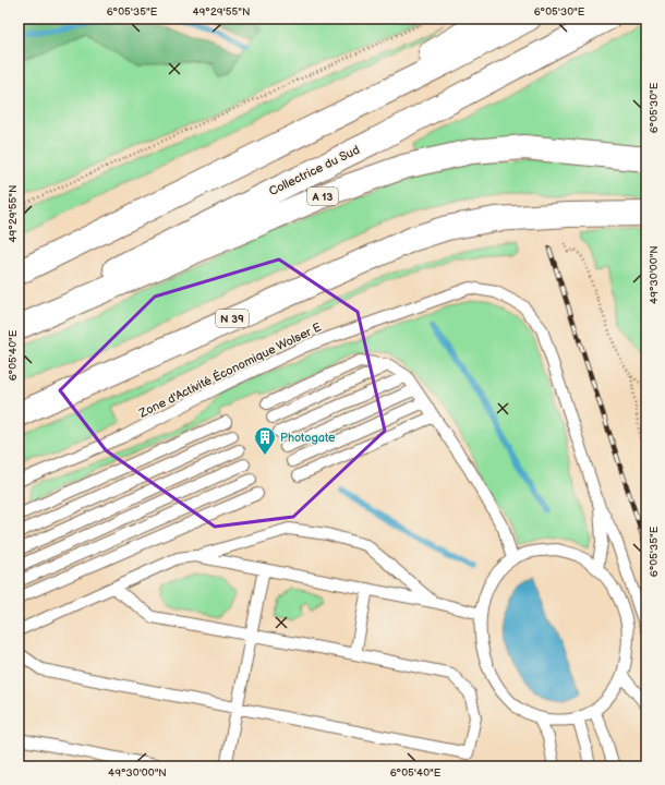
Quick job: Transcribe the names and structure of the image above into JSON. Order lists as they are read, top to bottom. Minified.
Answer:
{"streets":{"main road":["Collectrice du Sud","A 13","N 39"],"lane":["Zone d'Activité Économique Wolser E"]},"places":{"building":["Photogate"]},"coordinates":["6°05'35\"E","49°29'55\"N","6°05'30\"E","49°30'00\"N","6°05'40\"E"]}
